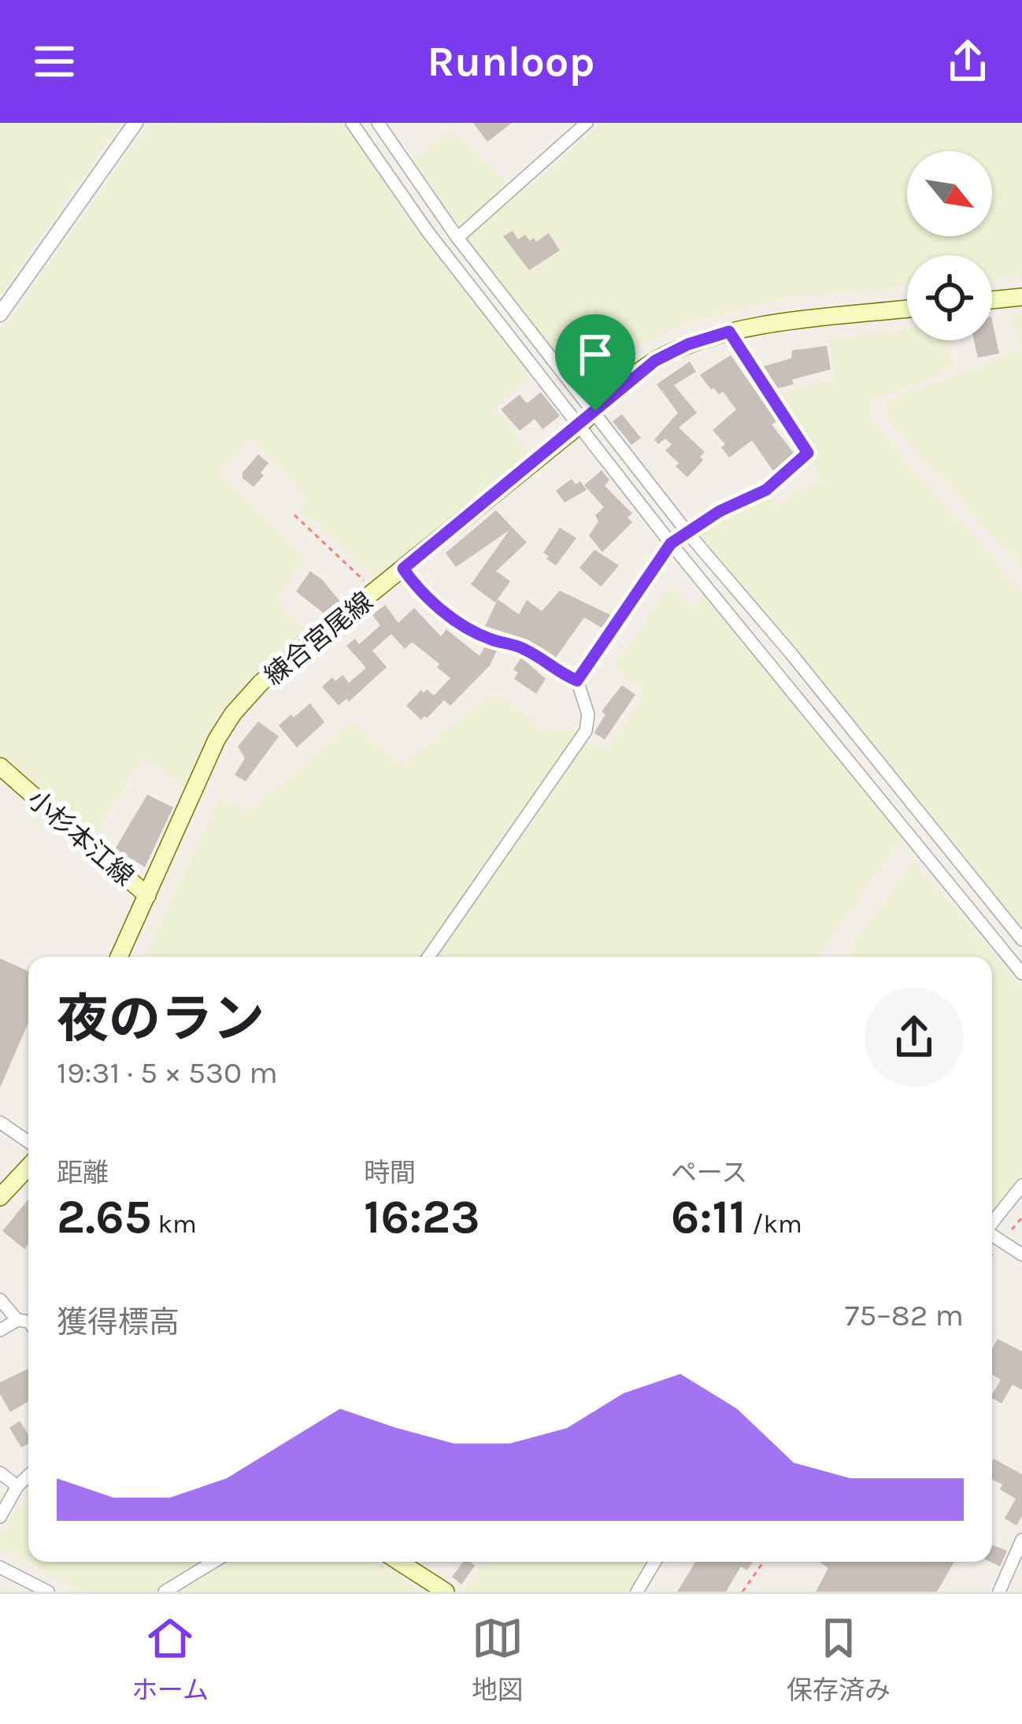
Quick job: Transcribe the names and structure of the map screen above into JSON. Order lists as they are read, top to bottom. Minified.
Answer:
{"streets":{"main road":["練合宮尾線","小杉本江線"]},"crossings":[["練合宮尾線","小杉本江線"]],"north":"bottom right","page":{"header":"Runloop","heading":["夜のラン","19:31 · 5 × 530 m"],"stats":[["距離","2.65 km"],["時間","16:23"],["ペース","6:11 /km"]],"chart":["獲得標高","75–82 m"],"tabs":["ホーム","地図","保存済み"]}}
